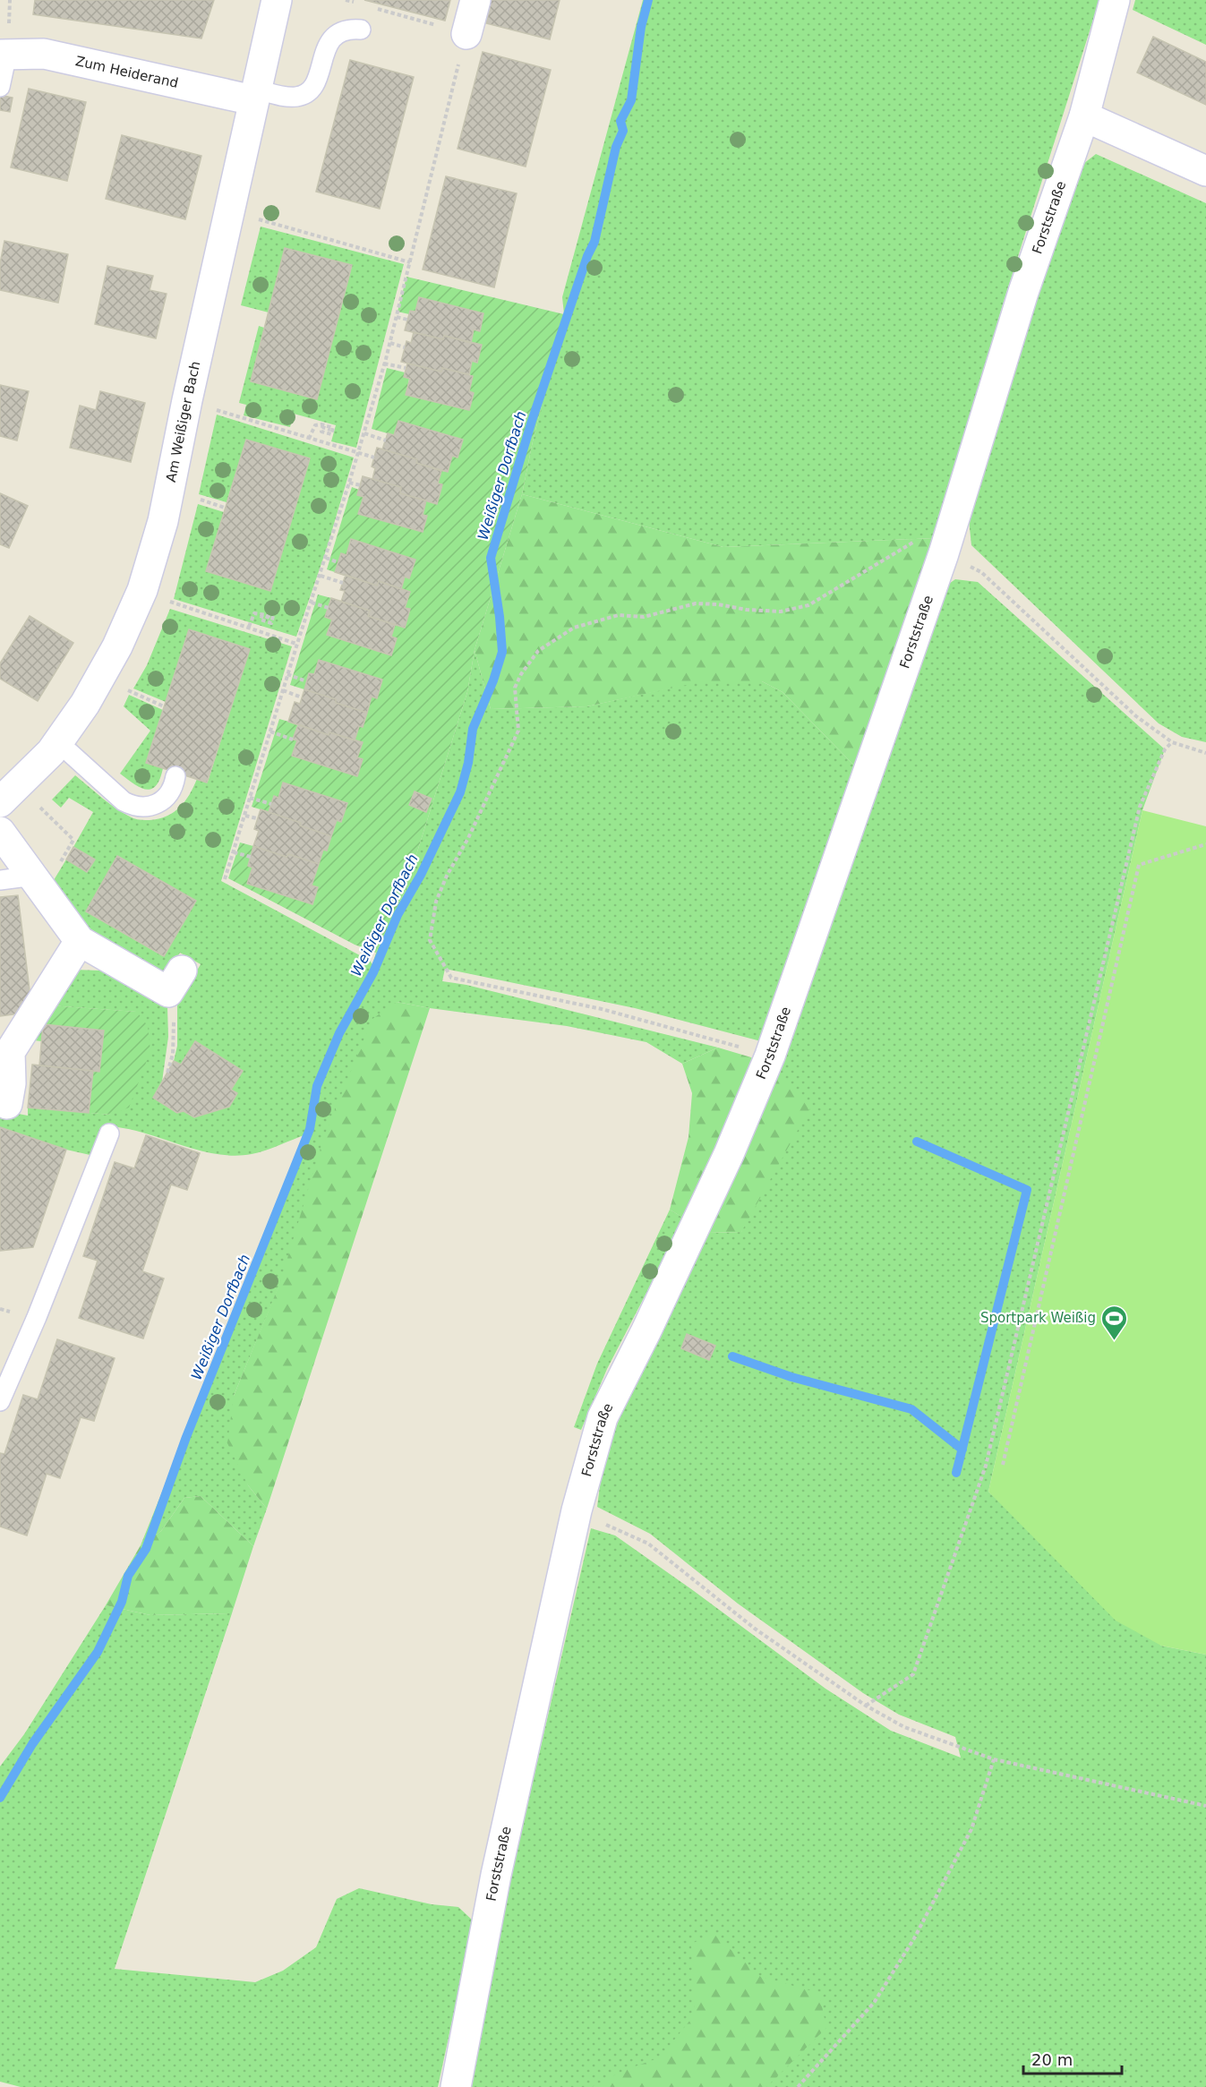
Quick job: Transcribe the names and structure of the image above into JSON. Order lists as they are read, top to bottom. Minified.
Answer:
{"streets":{"street":["Zum Heiderand","Forststraße","Am Weißiger Bach"]},"crossings":[["Zum Heiderand","Am Weißiger Bach"]],"water":["Weißiger Dorfbach"],"places":{"sports":["Sportpark Weißig"]},"scale_bar":"20 m"}
